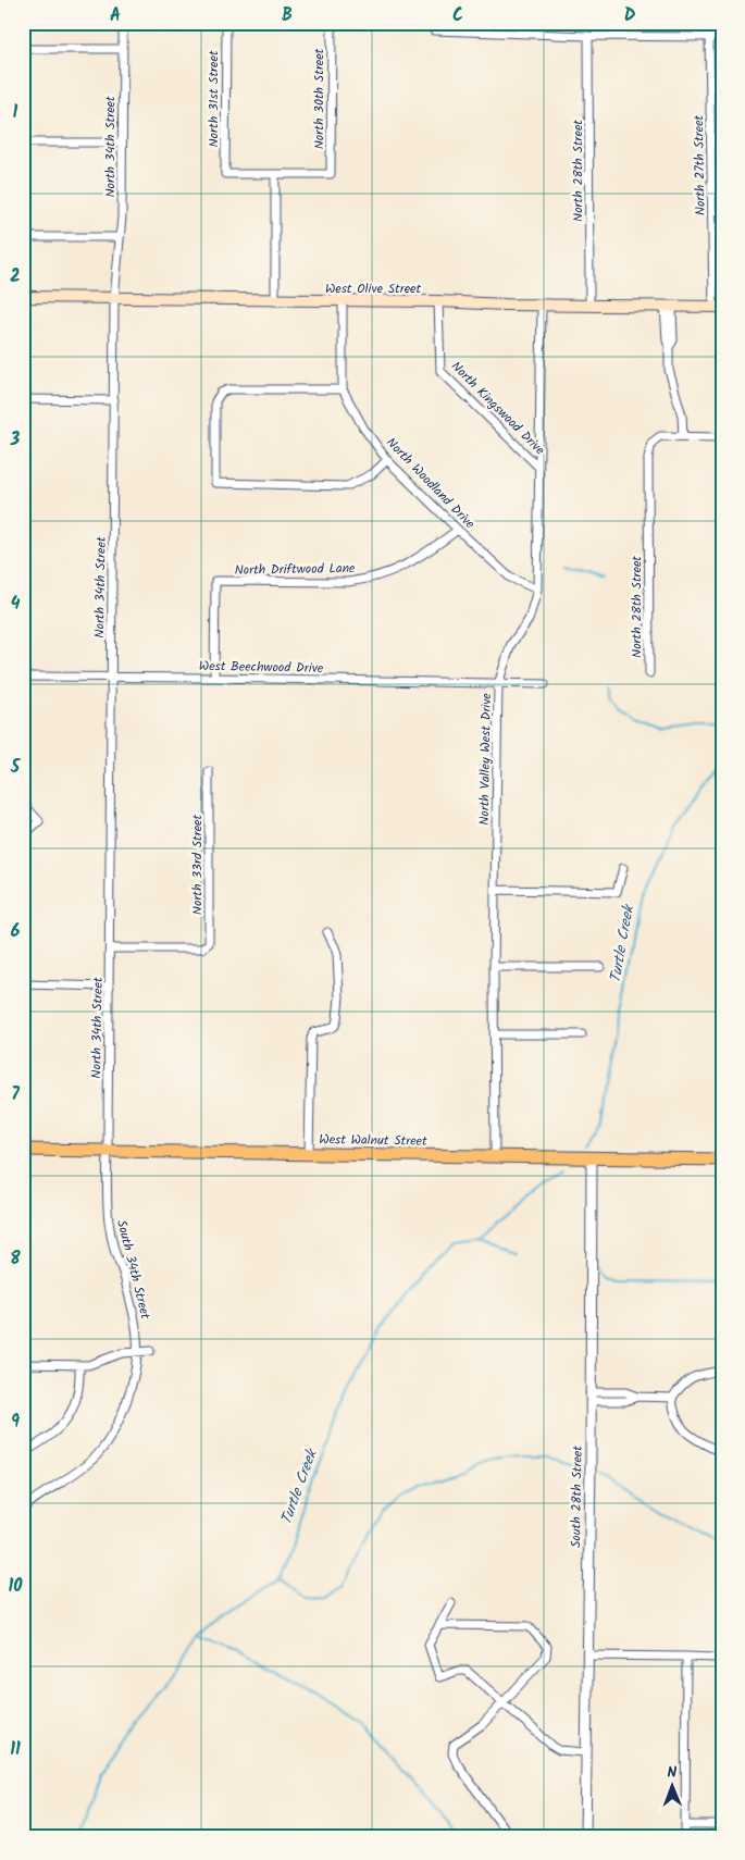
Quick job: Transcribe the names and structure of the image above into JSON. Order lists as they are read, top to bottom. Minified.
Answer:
{"streets":{"main road":["West Olive Street","West Walnut Street"],"street":["North 31st Street","North 30th Street","North 34th Street","North 27th Street","North 28th Street","North Kingswood Drive","North Woodland Drive","North Driftwood Lane","West Beechwood Drive","North Valley West Drive","North 33rd Street","South 34th Street","South 28th Street"]},"crossings":[["North 31st Street","North 30th Street"],["North 34th Street","West Olive Street"],["North 34th Street","West Beechwood Drive"],["North 34th Street","North 33rd Street"],["North 34th Street","West Walnut Street"],["North 34th Street","South 34th Street"],["North 27th Street","West Olive Street"],["North 28th Street","West Olive Street"],["West Olive Street","North Kingswood Drive"],["West Olive Street","North Woodland Drive"],["West Olive Street","North Valley West Drive"],["North Kingswood Drive","North Valley West Drive"],["North Woodland Drive","North Driftwood Lane"],["North Woodland Drive","North Valley West Drive"],["North Driftwood Lane","West Beechwood Drive"],["West Beechwood Drive","North Valley West Drive"],["North Valley West Drive","West Walnut Street"],["West Walnut Street","South 34th Street"],["West Walnut Street","South 28th Street"]],"water":["Turtle Creek"],"north":"top","grid":{"columns":["A","B","C","D"],"rows":["1","2","3","4","5","6","7","8","9","10","11"]}}
